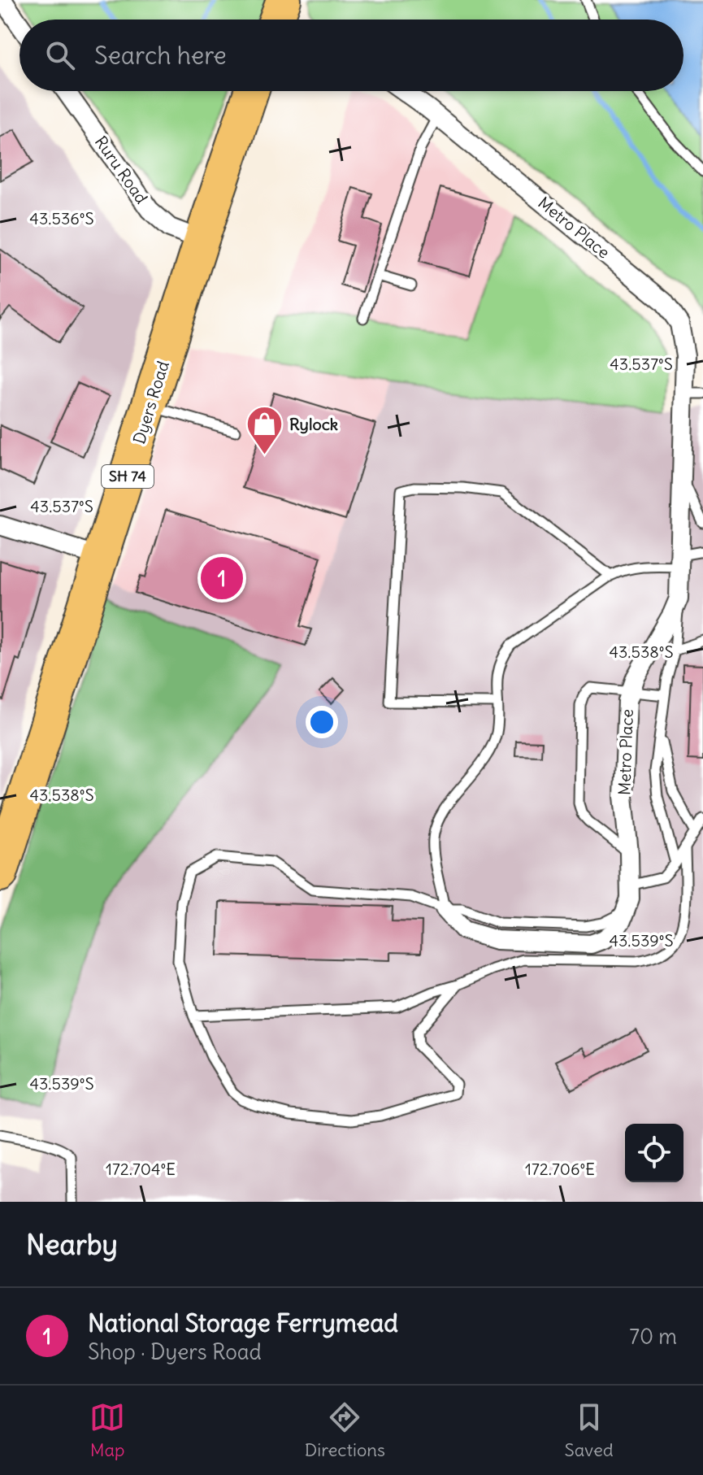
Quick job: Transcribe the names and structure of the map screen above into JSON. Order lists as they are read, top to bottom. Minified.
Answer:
{"streets":{"highway":["Dyers Road","SH 74"],"street":["Ruru Road","Metro Place"]},"crossings":[["Ruru Road","Dyers Road"]],"places":{"shop":["Rylock"]},"page":{"search":"Search here","pins":"1","heading":"Nearby","list":[{"mark":"1","name":"National Storage Ferrymead","note":"Shop · Dyers Road","value":"70 m"}],"nav":["Map","Directions","Saved"]},"coordinates":["43.536°S","43.537°S","43.538°S","43.539°S","172.704°E","172.706°E"]}
